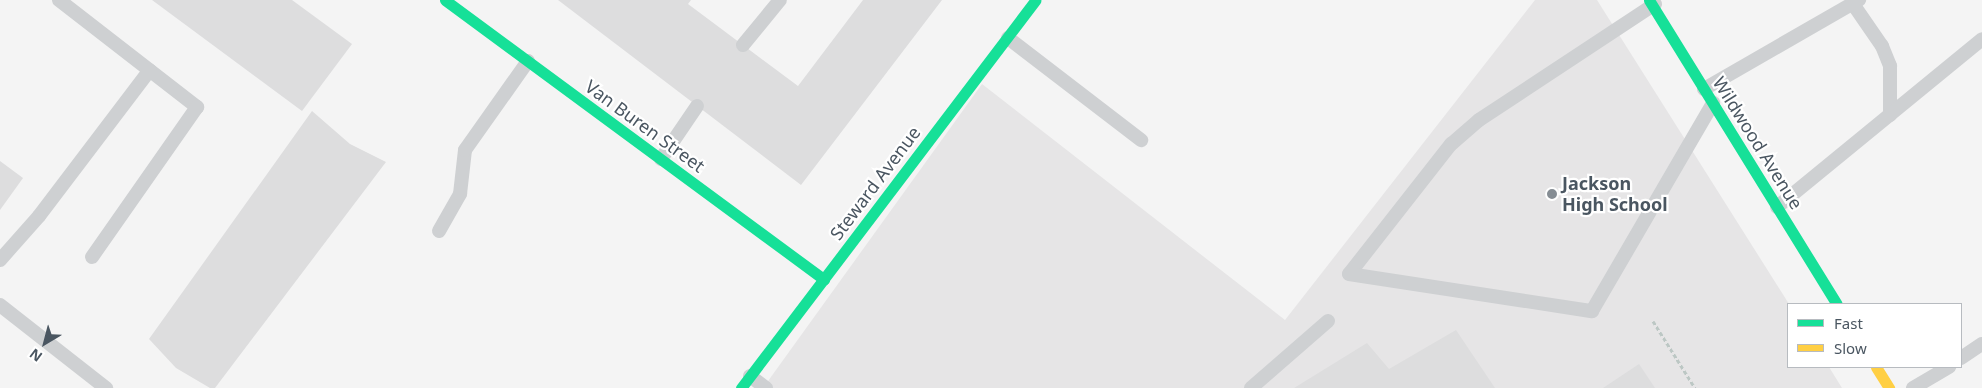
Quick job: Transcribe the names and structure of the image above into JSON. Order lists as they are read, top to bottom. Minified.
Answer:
{"streets":{"street":["Van Buren Street","Wildwood Avenue","Steward Avenue"]},"crossings":[["Van Buren Street","Steward Avenue"]],"places":["Jackson High School"],"legend":["Fast","Slow"],"north":"bottom left"}
